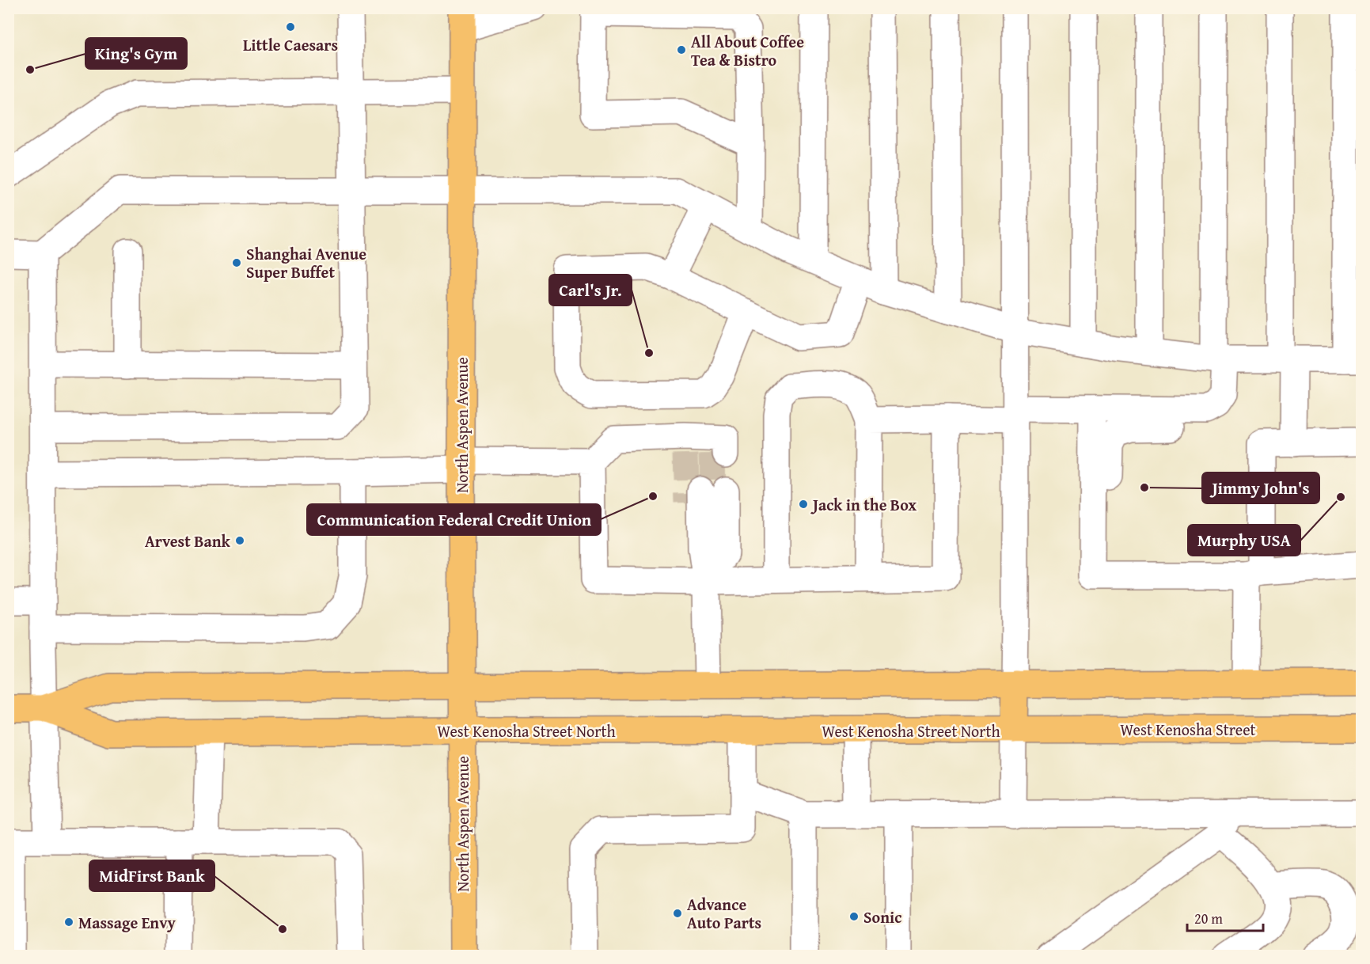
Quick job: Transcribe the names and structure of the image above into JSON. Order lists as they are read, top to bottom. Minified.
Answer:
{"streets":{"main road":["North Aspen Avenue","West Kenosha Street","West Kenosha Street North"]},"crossings":[["North Aspen Avenue","West Kenosha Street North"],["West Kenosha Street","West Kenosha Street North"]],"places":["Little Caesars","All About Coffee Tea & Bistro","King's Gym","Shanghai Avenue Super Buffet","Carl's Jr.","Jimmy John's","Communication Federal Credit Union","Murphy USA","Jack in the Box","Arvest Bank","Advance Auto Parts","Sonic","Massage Envy","MidFirst Bank"],"scale_bar":"20 m"}
